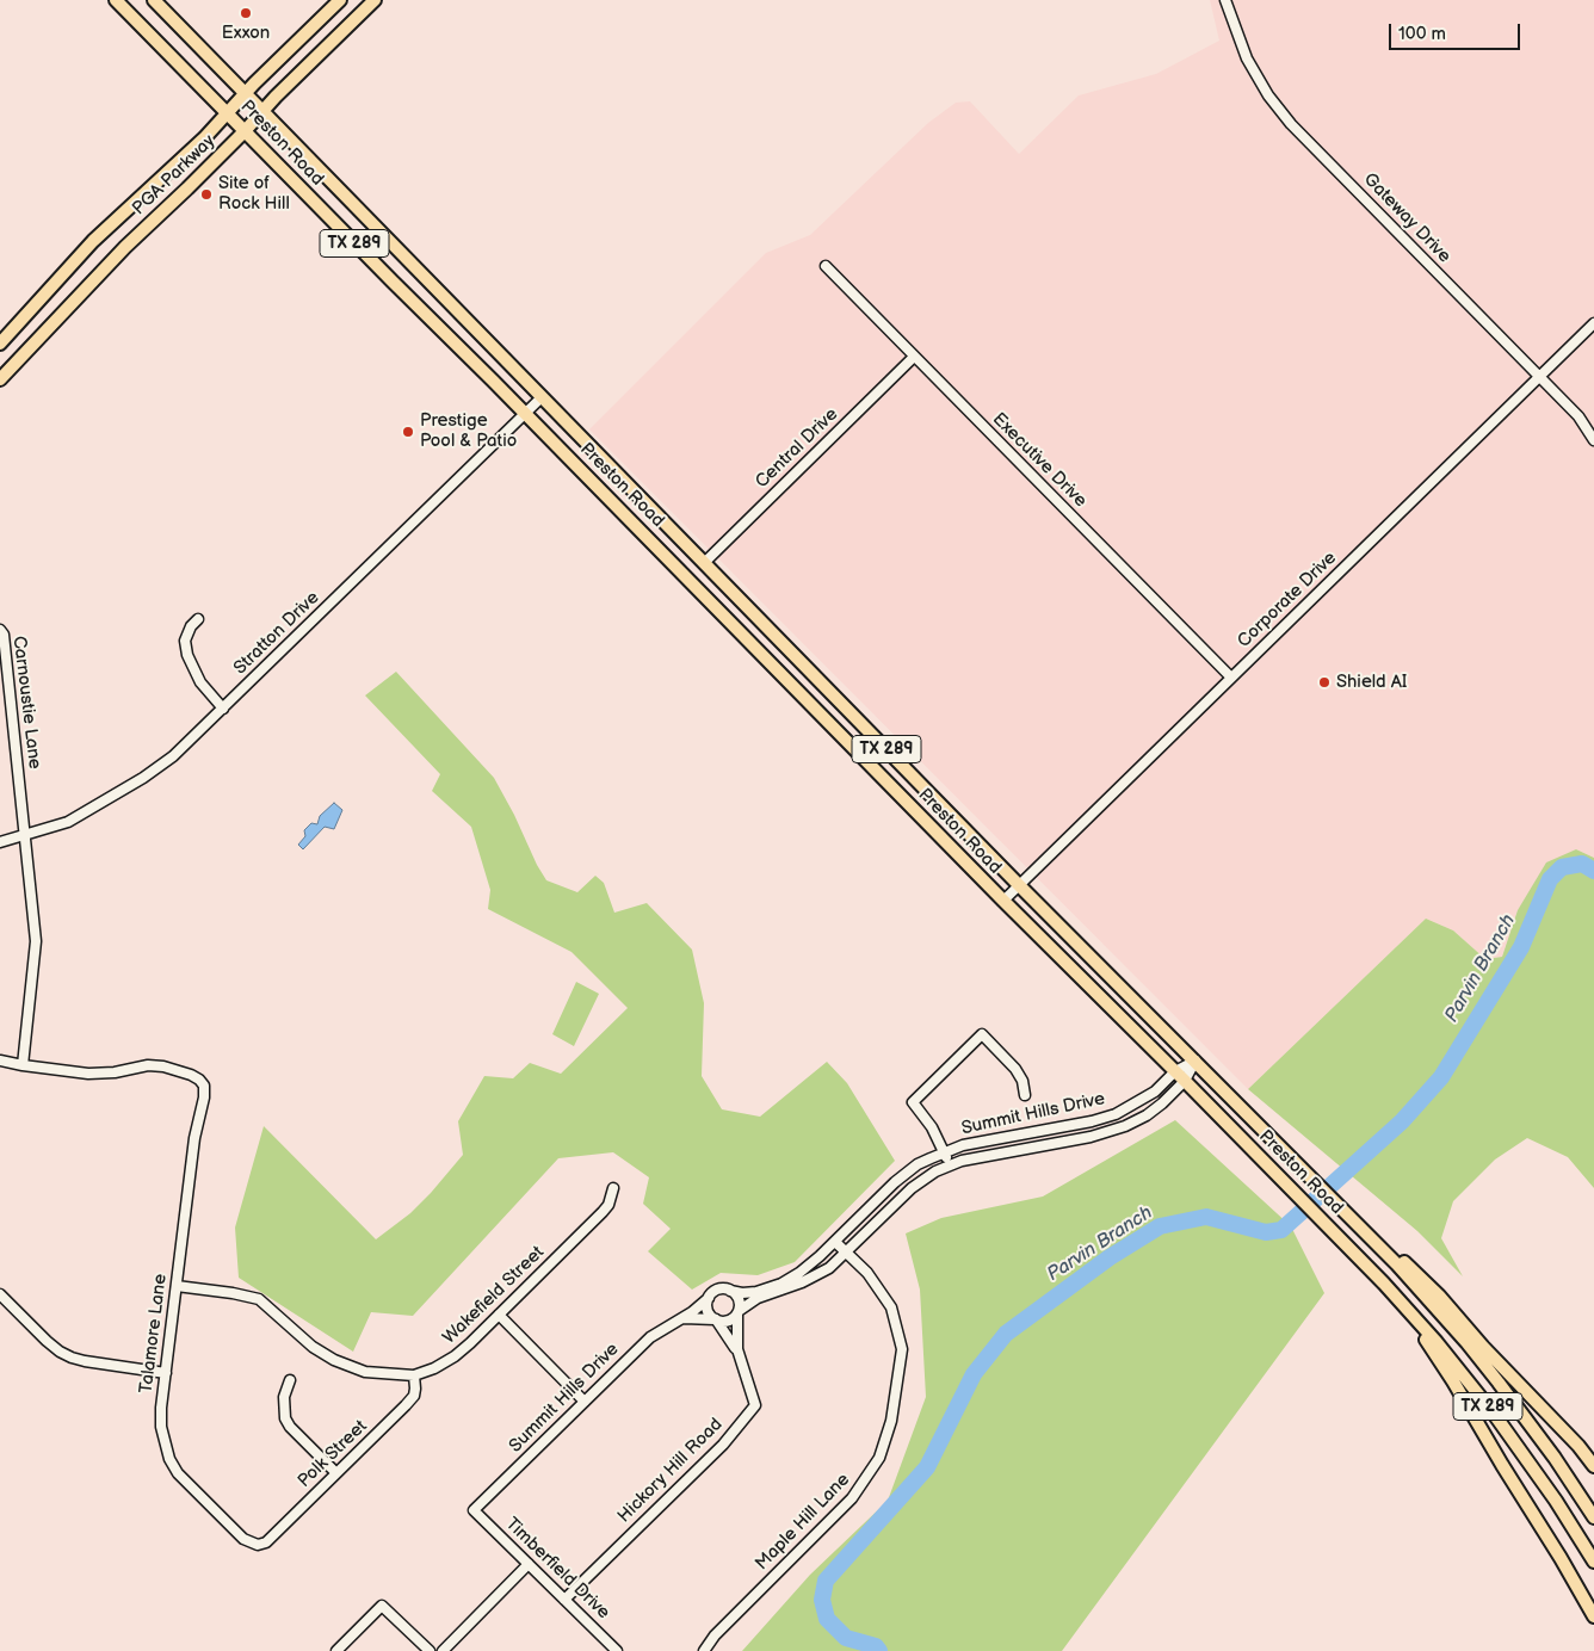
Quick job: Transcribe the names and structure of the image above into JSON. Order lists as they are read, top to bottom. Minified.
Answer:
{"streets":{"main road":["Preston Road","PGA Parkway","TX 289"],"street":["Gateway Drive","Central Drive","Executive Drive","Corporate Drive","Stratton Drive","Carnoustie Lane","Summit Hills Drive","Wakefield Street","Talamore Lane","Polk Street","Hickory Hill Road","Maple Hill Lane","Timberfield Drive"]},"crossings":[["Preston Road","PGA Parkway"],["Preston Road","Central Drive"],["Preston Road","Corporate Drive"],["Preston Road","Stratton Drive"],["Preston Road","Summit Hills Drive"],["Gateway Drive","Corporate Drive"],["Central Drive","Executive Drive"],["Executive Drive","Corporate Drive"],["Stratton Drive","Carnoustie Lane"],["Carnoustie Lane","Talamore Lane"],["Summit Hills Drive","Hickory Hill Road"],["Summit Hills Drive","Maple Hill Lane"],["Summit Hills Drive","Timberfield Drive"],["Wakefield Street","Talamore Lane"],["Wakefield Street","Polk Street"],["Talamore Lane","Polk Street"],["Hickory Hill Road","Timberfield Drive"]],"water":["Parvin Branch"],"places":["Exxon","Site of Rock Hill","Prestige Pool & Patio","Shield AI"],"scale_bar":"100 m"}
